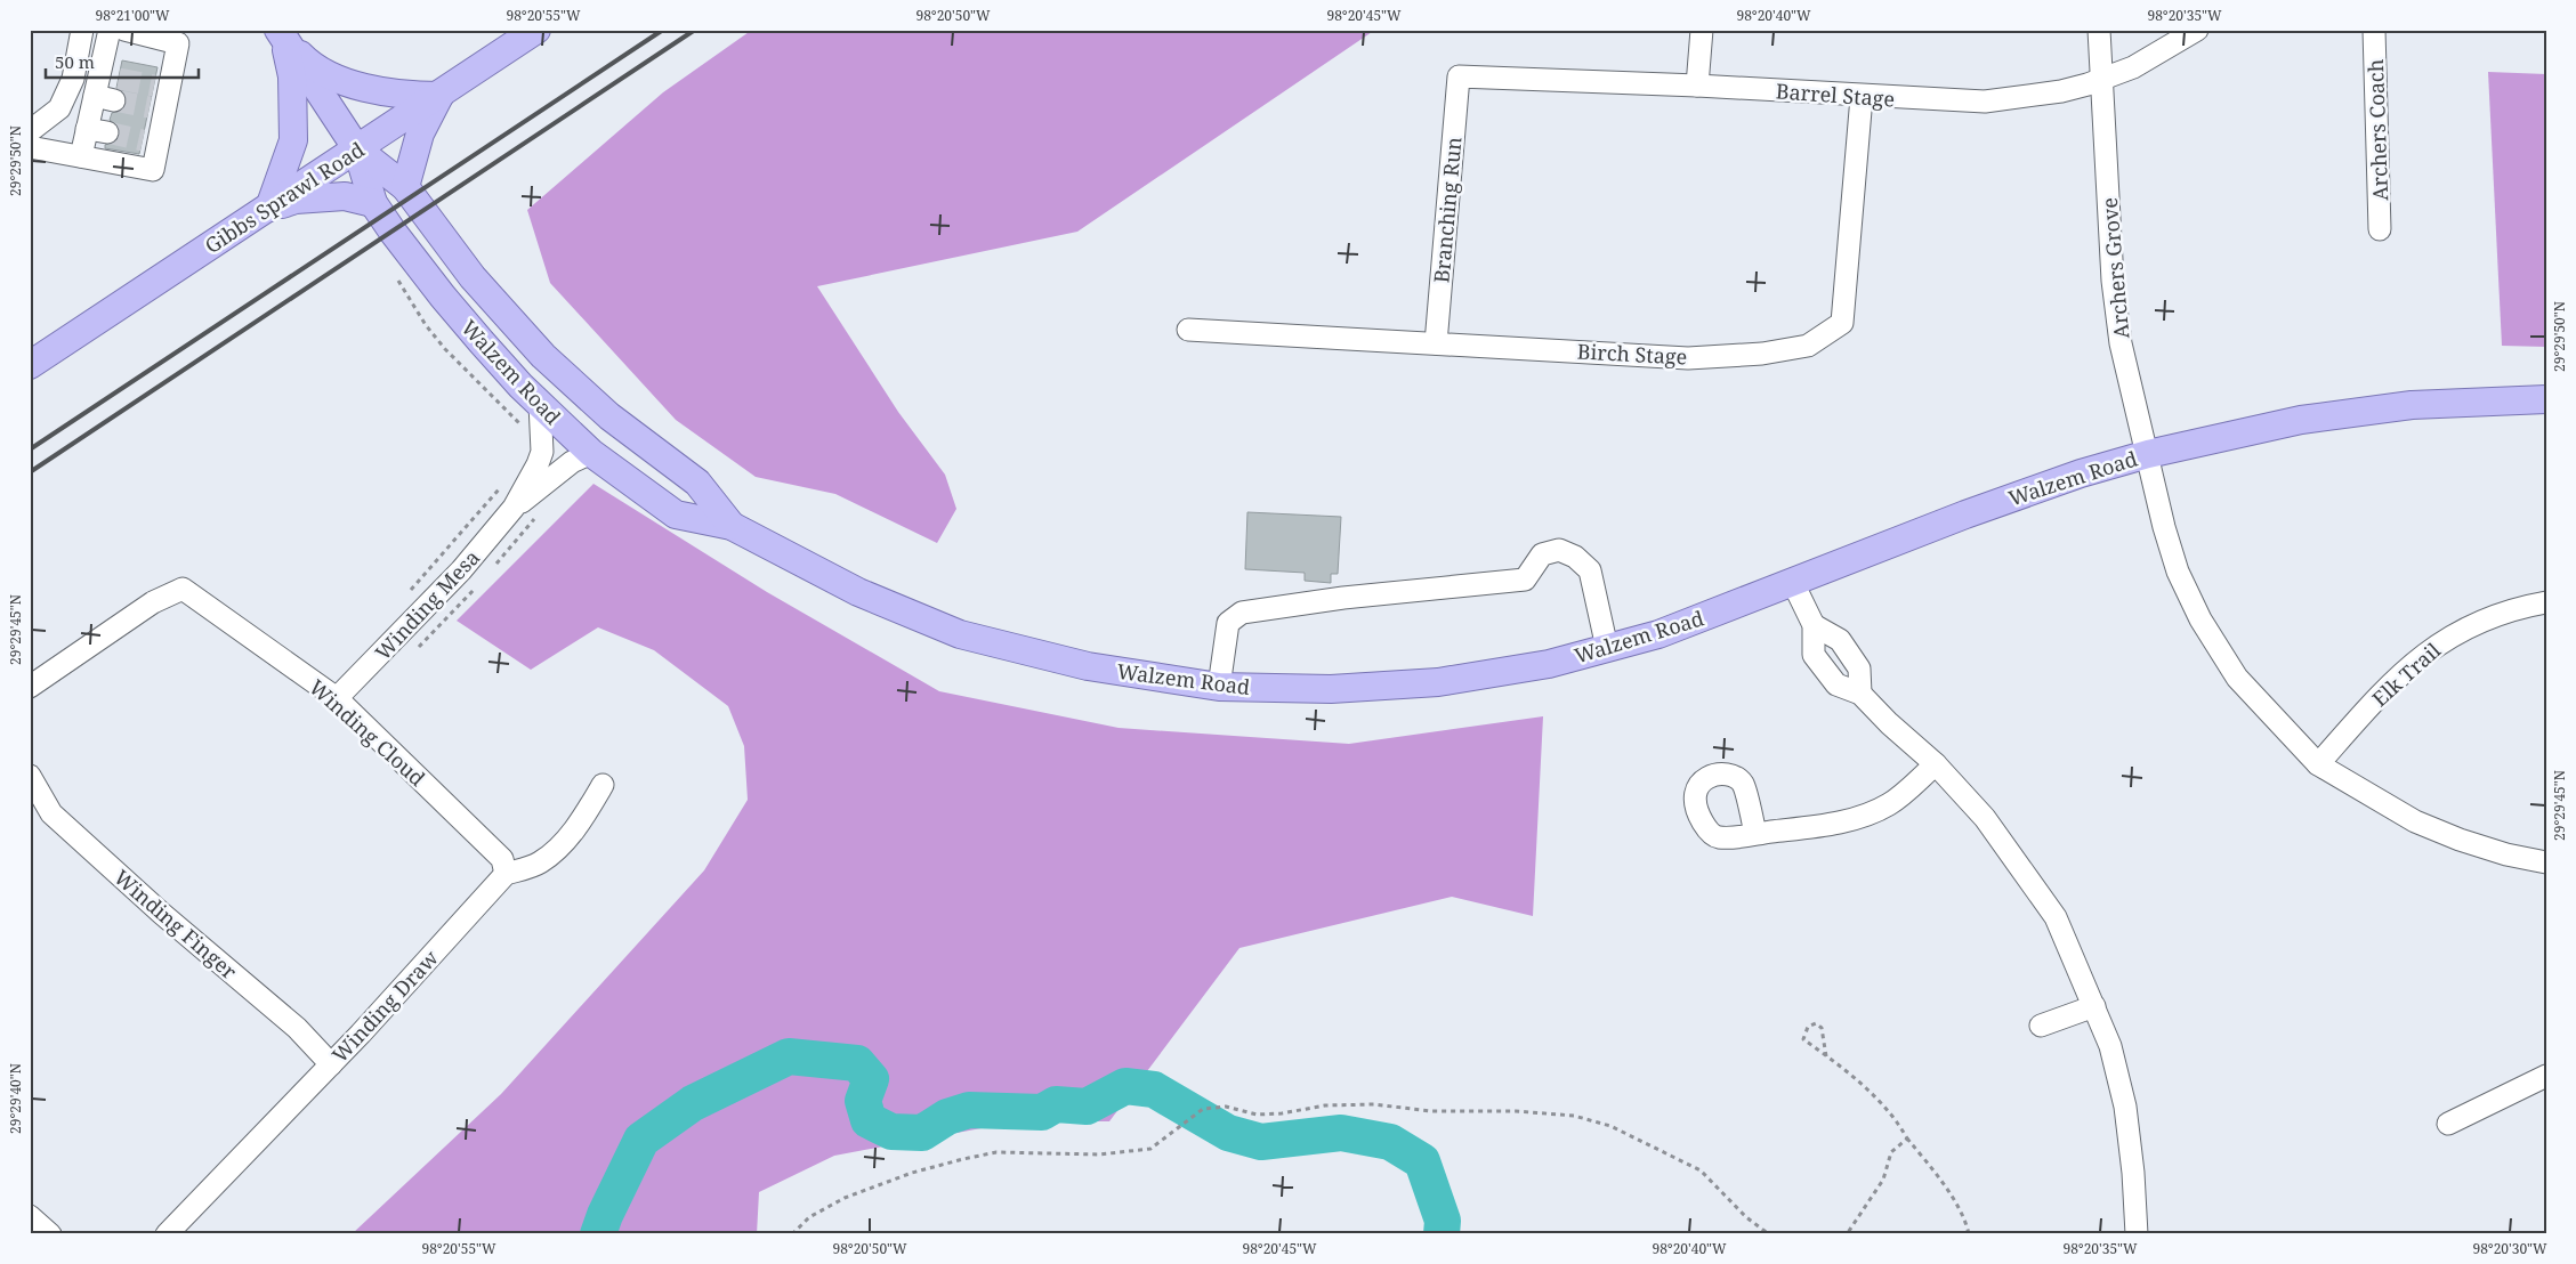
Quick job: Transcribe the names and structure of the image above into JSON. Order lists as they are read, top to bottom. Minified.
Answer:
{"streets":{"main road":["Gibbs Sprawl Road","Walzem Road"],"street":["Barrel Stage","Archers Coach","Branching Run","Archers Grove","Birch Stage","Winding Mesa","Elk Trail","Winding Cloud","Winding Finger","Winding Draw"]},"crossings":[["Barrel Stage","Branching Run"],["Barrel Stage","Archers Grove"],["Barrel Stage","Birch Stage"],["Gibbs Sprawl Road","Walzem Road"],["Branching Run","Birch Stage"],["Archers Grove","Walzem Road"],["Archers Grove","Elk Trail"],["Walzem Road","Winding Mesa"],["Winding Mesa","Winding Cloud"],["Winding Cloud","Winding Draw"],["Winding Finger","Winding Draw"]],"scale_bar":"50 m","coordinates":["98°21'00\"W","98°20'55\"W","98°20'50\"W","98°20'45\"W","98°20'40\"W","98°20'35\"W","29°29'50\"N","29°29'45\"N","29°29'40\"N","98°20'30\"W"]}
